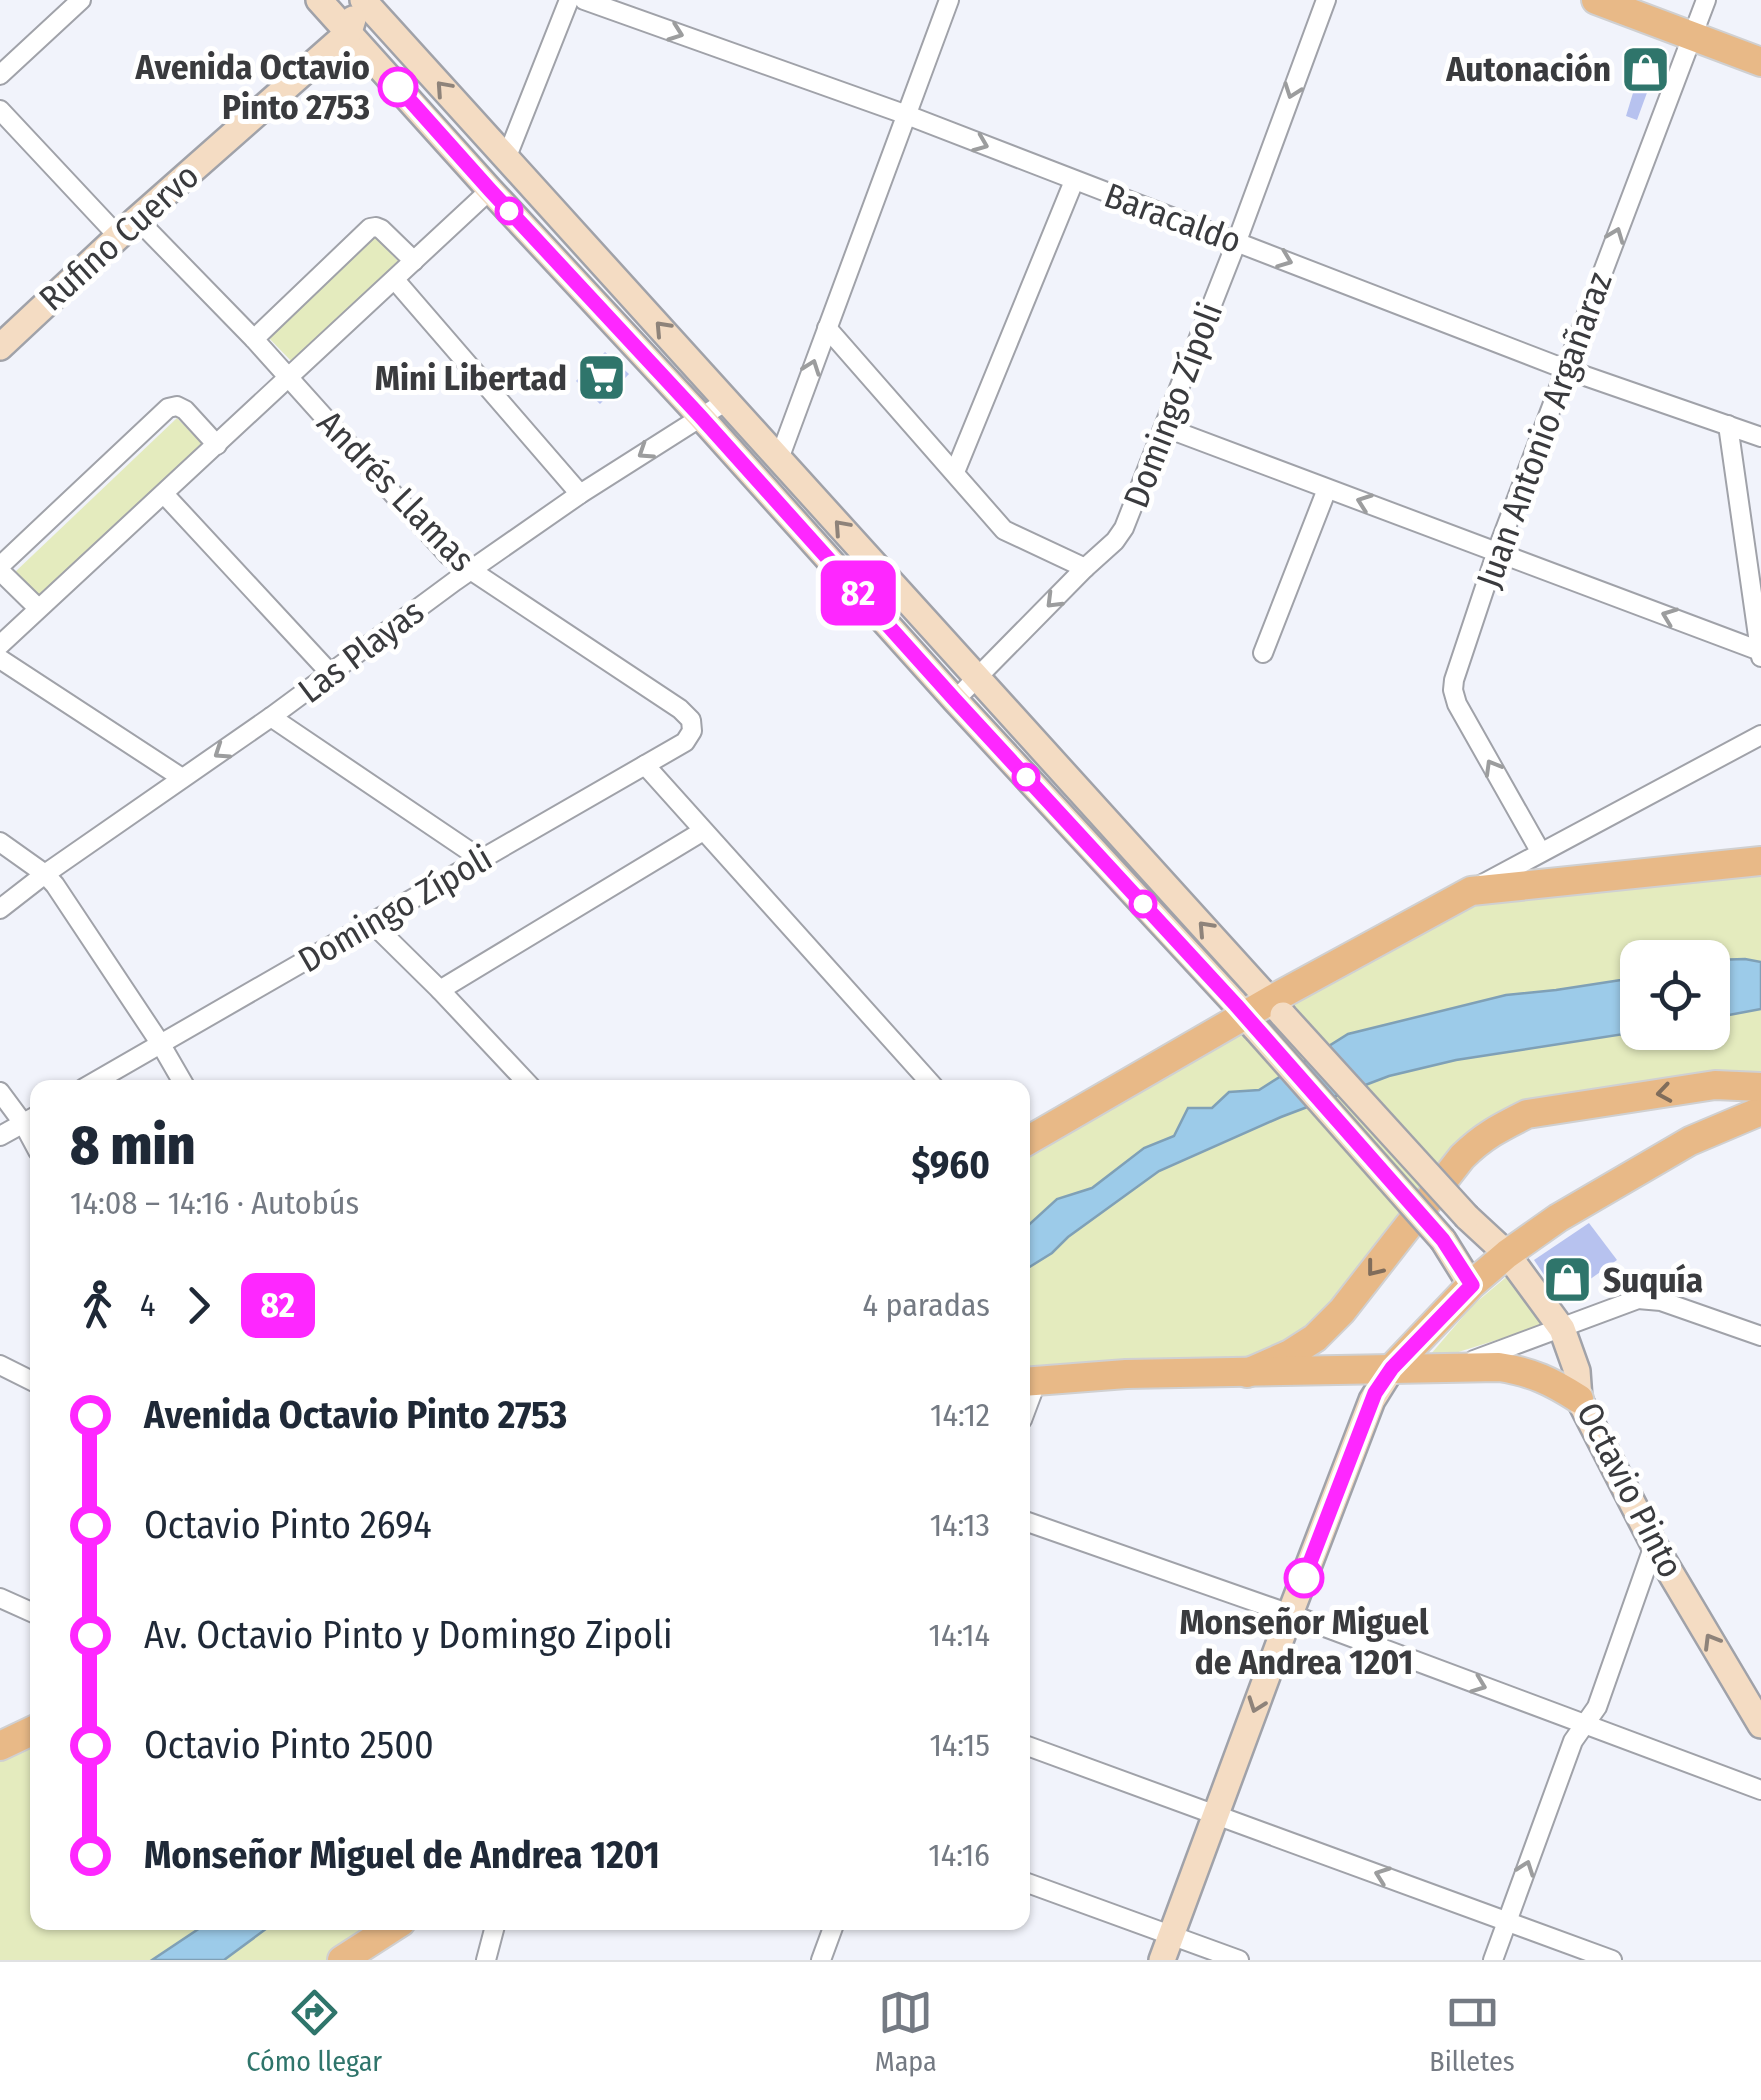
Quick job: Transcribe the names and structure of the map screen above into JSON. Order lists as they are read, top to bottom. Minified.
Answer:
{"streets":{"main road":["Rufino Cuervo","Octavio Pinto"],"street":["Baracaldo","Domingo Zípoli","Juan Antonio Argañaraz","Andrés Llamas","Las Playas"]},"crossings":[["Baracaldo","Domingo Zípoli"],["Baracaldo","Juan Antonio Argañaraz"],["Rufino Cuervo","Andrés Llamas"],["Rufino Cuervo","Octavio Pinto"],["Domingo Zípoli","Andrés Llamas"],["Domingo Zípoli","Octavio Pinto"],["Andrés Llamas","Las Playas"],["Las Playas","Octavio Pinto"]],"one_way":["Baracaldo","Juan Antonio Argañaraz"],"places":{"shop":["Autonación","Suquía"],"other":["Avenida Octavio Pinto 2753","Monseñor Miguel de Andrea 1201"],"supermarket":["Mini Libertad"]},"lines":["bus line 82"],"page":{"on_map":"82","heading":["8 min","14:08 – 14:16 · Autobús","$960"],"legs":["4","82","4 paradas"],"list":[{"name":"Avenida Octavio Pinto 2753","value":"14:12"},{"name":"Octavio Pinto 2694","value":"14:13"},{"name":"Av. Octavio Pinto y Domingo Zipoli","value":"14:14"},{"name":"Octavio Pinto 2500","value":"14:15"},{"name":"Monseñor Miguel de Andrea 1201","value":"14:16"}],"tabs":["Cómo llegar","Mapa","Billetes"]}}
